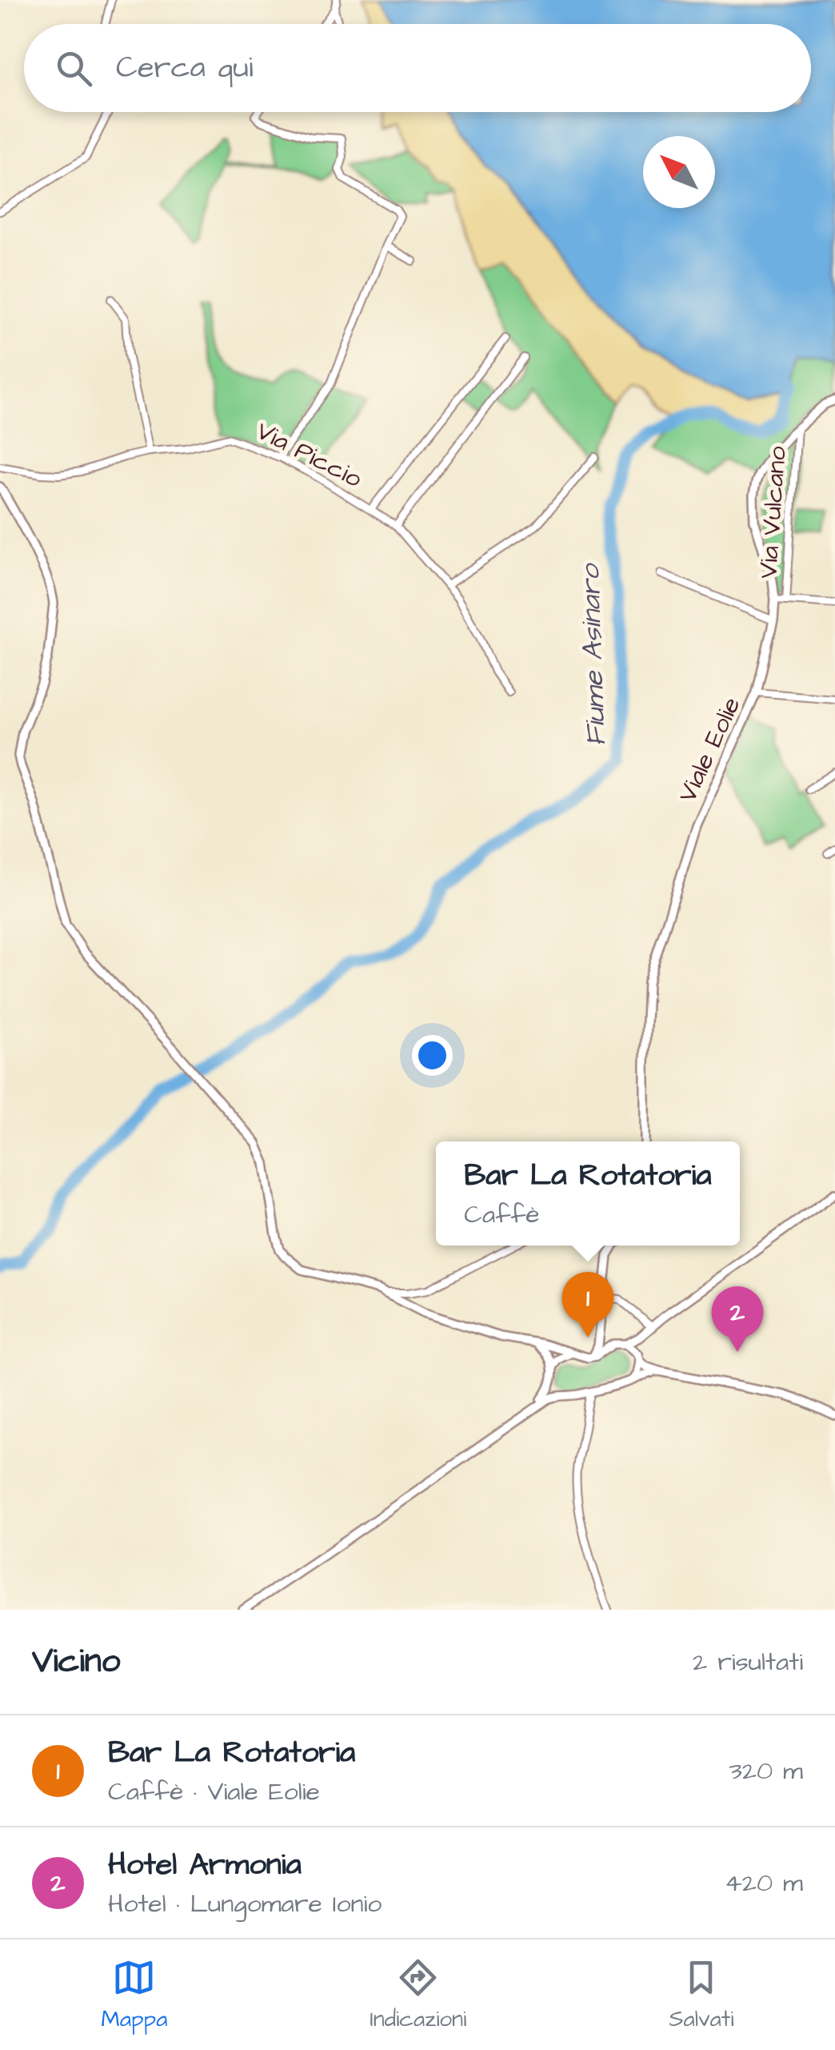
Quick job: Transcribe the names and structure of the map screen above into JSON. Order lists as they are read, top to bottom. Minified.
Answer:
{"streets":{"street":["Via Piccio","Via Vulcano","Viale Eolie"]},"crossings":[["Via Vulcano","Viale Eolie"]],"water":["Fiume Asinaro"],"north":"top left","page":{"search":"Cerca qui","popup":["Bar La Rotatoria","Caffè"],"pins":["1","2"],"heading":["Vicino","2 risultati"],"list":[{"mark":"1","name":"Bar La Rotatoria","note":"Caffè · Viale Eolie","value":"320 m"},{"mark":"2","name":"Hotel Armonia","note":"Hotel · Lungomare Ionio","value":"420 m"}],"nav":["Mappa","Indicazioni","Salvati"]}}
